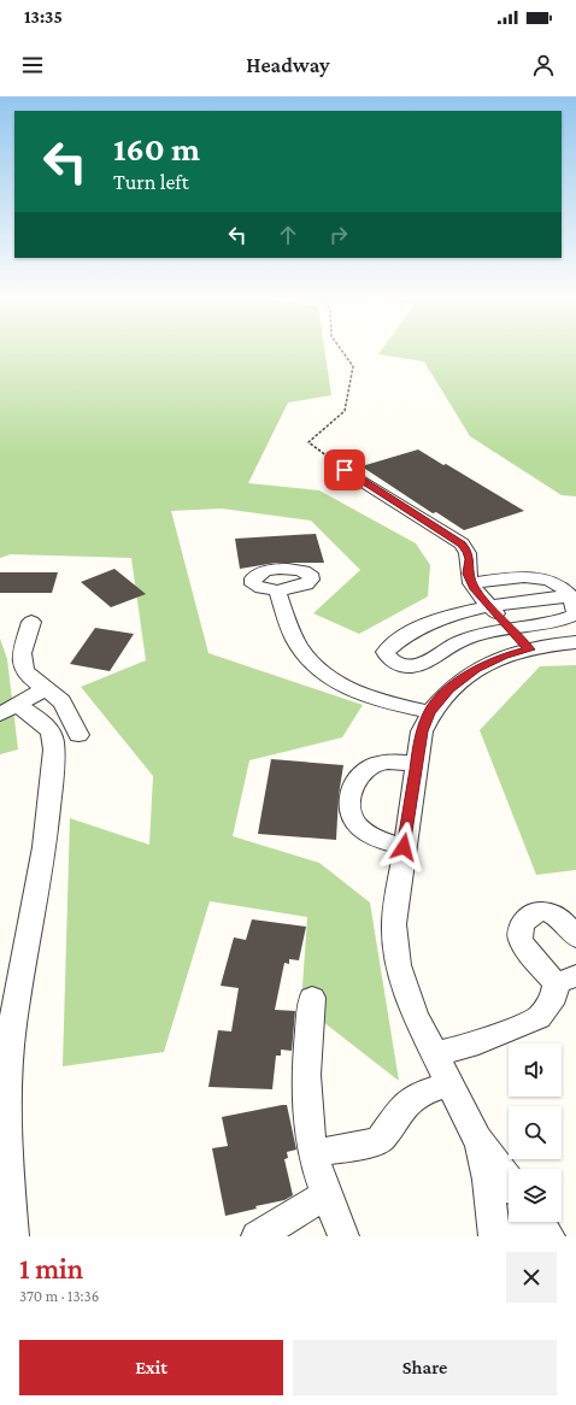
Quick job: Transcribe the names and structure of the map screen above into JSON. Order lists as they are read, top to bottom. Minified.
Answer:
{"page":{"status":"13:35","header":"Headway","turn":["160 m","Turn left"],"heading":["1 min","370 m · 13:36"],"buttons":["Exit","Share"]}}
